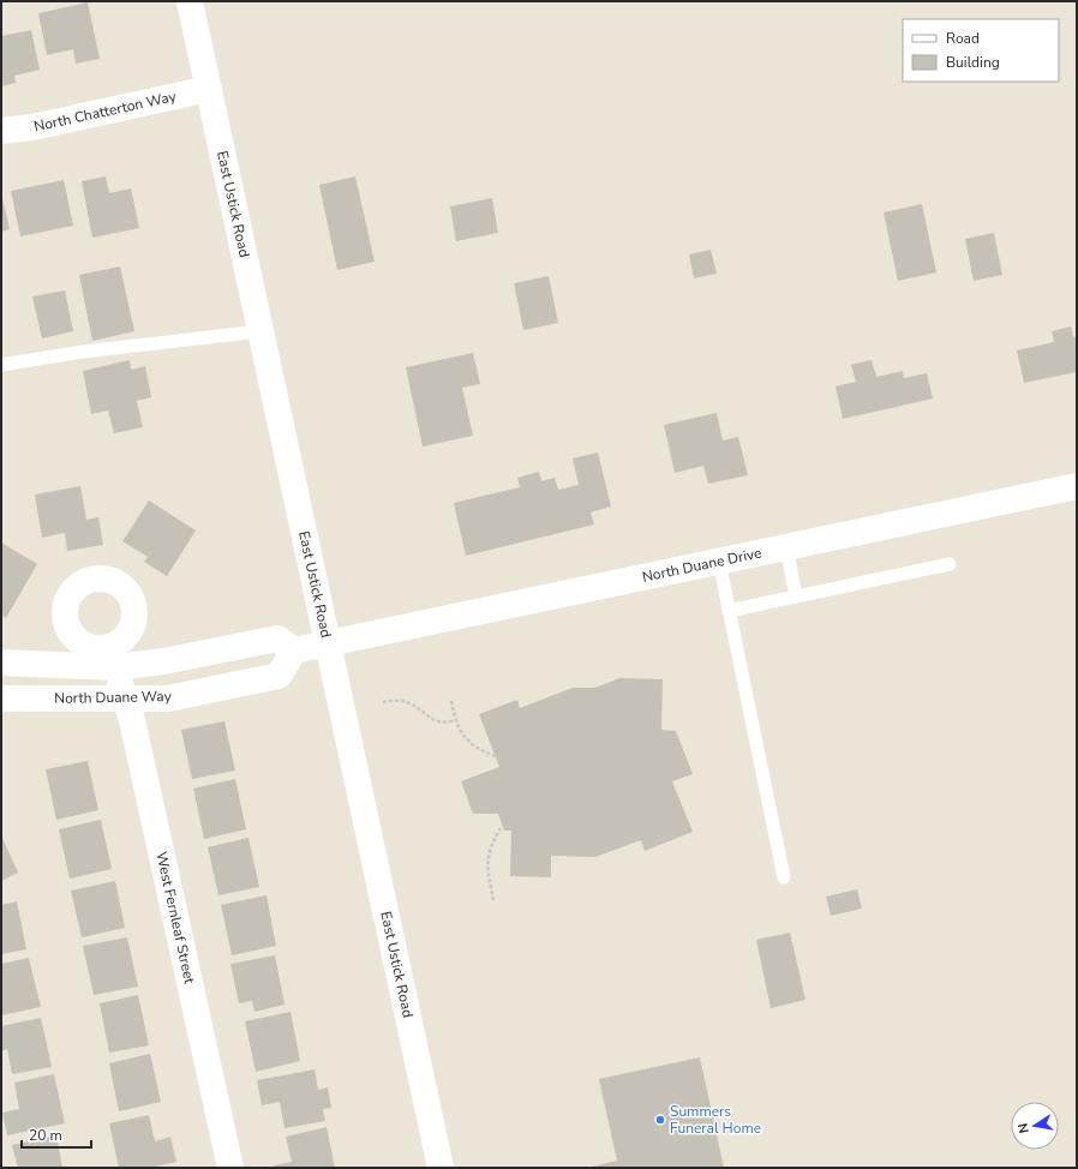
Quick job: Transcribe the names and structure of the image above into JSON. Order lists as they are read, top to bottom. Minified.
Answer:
{"streets":{"street":["North Chatterton Way","East Ustick Road","North Duane Drive","North Duane Way","West Fernleaf Street"]},"crossings":[["North Chatterton Way","East Ustick Road"],["East Ustick Road","North Duane Drive"],["North Duane Way","West Fernleaf Street"]],"places":["Summers Funeral Home"],"legend":["Road","Building"],"scale_bar":"20 m","north":"left"}
